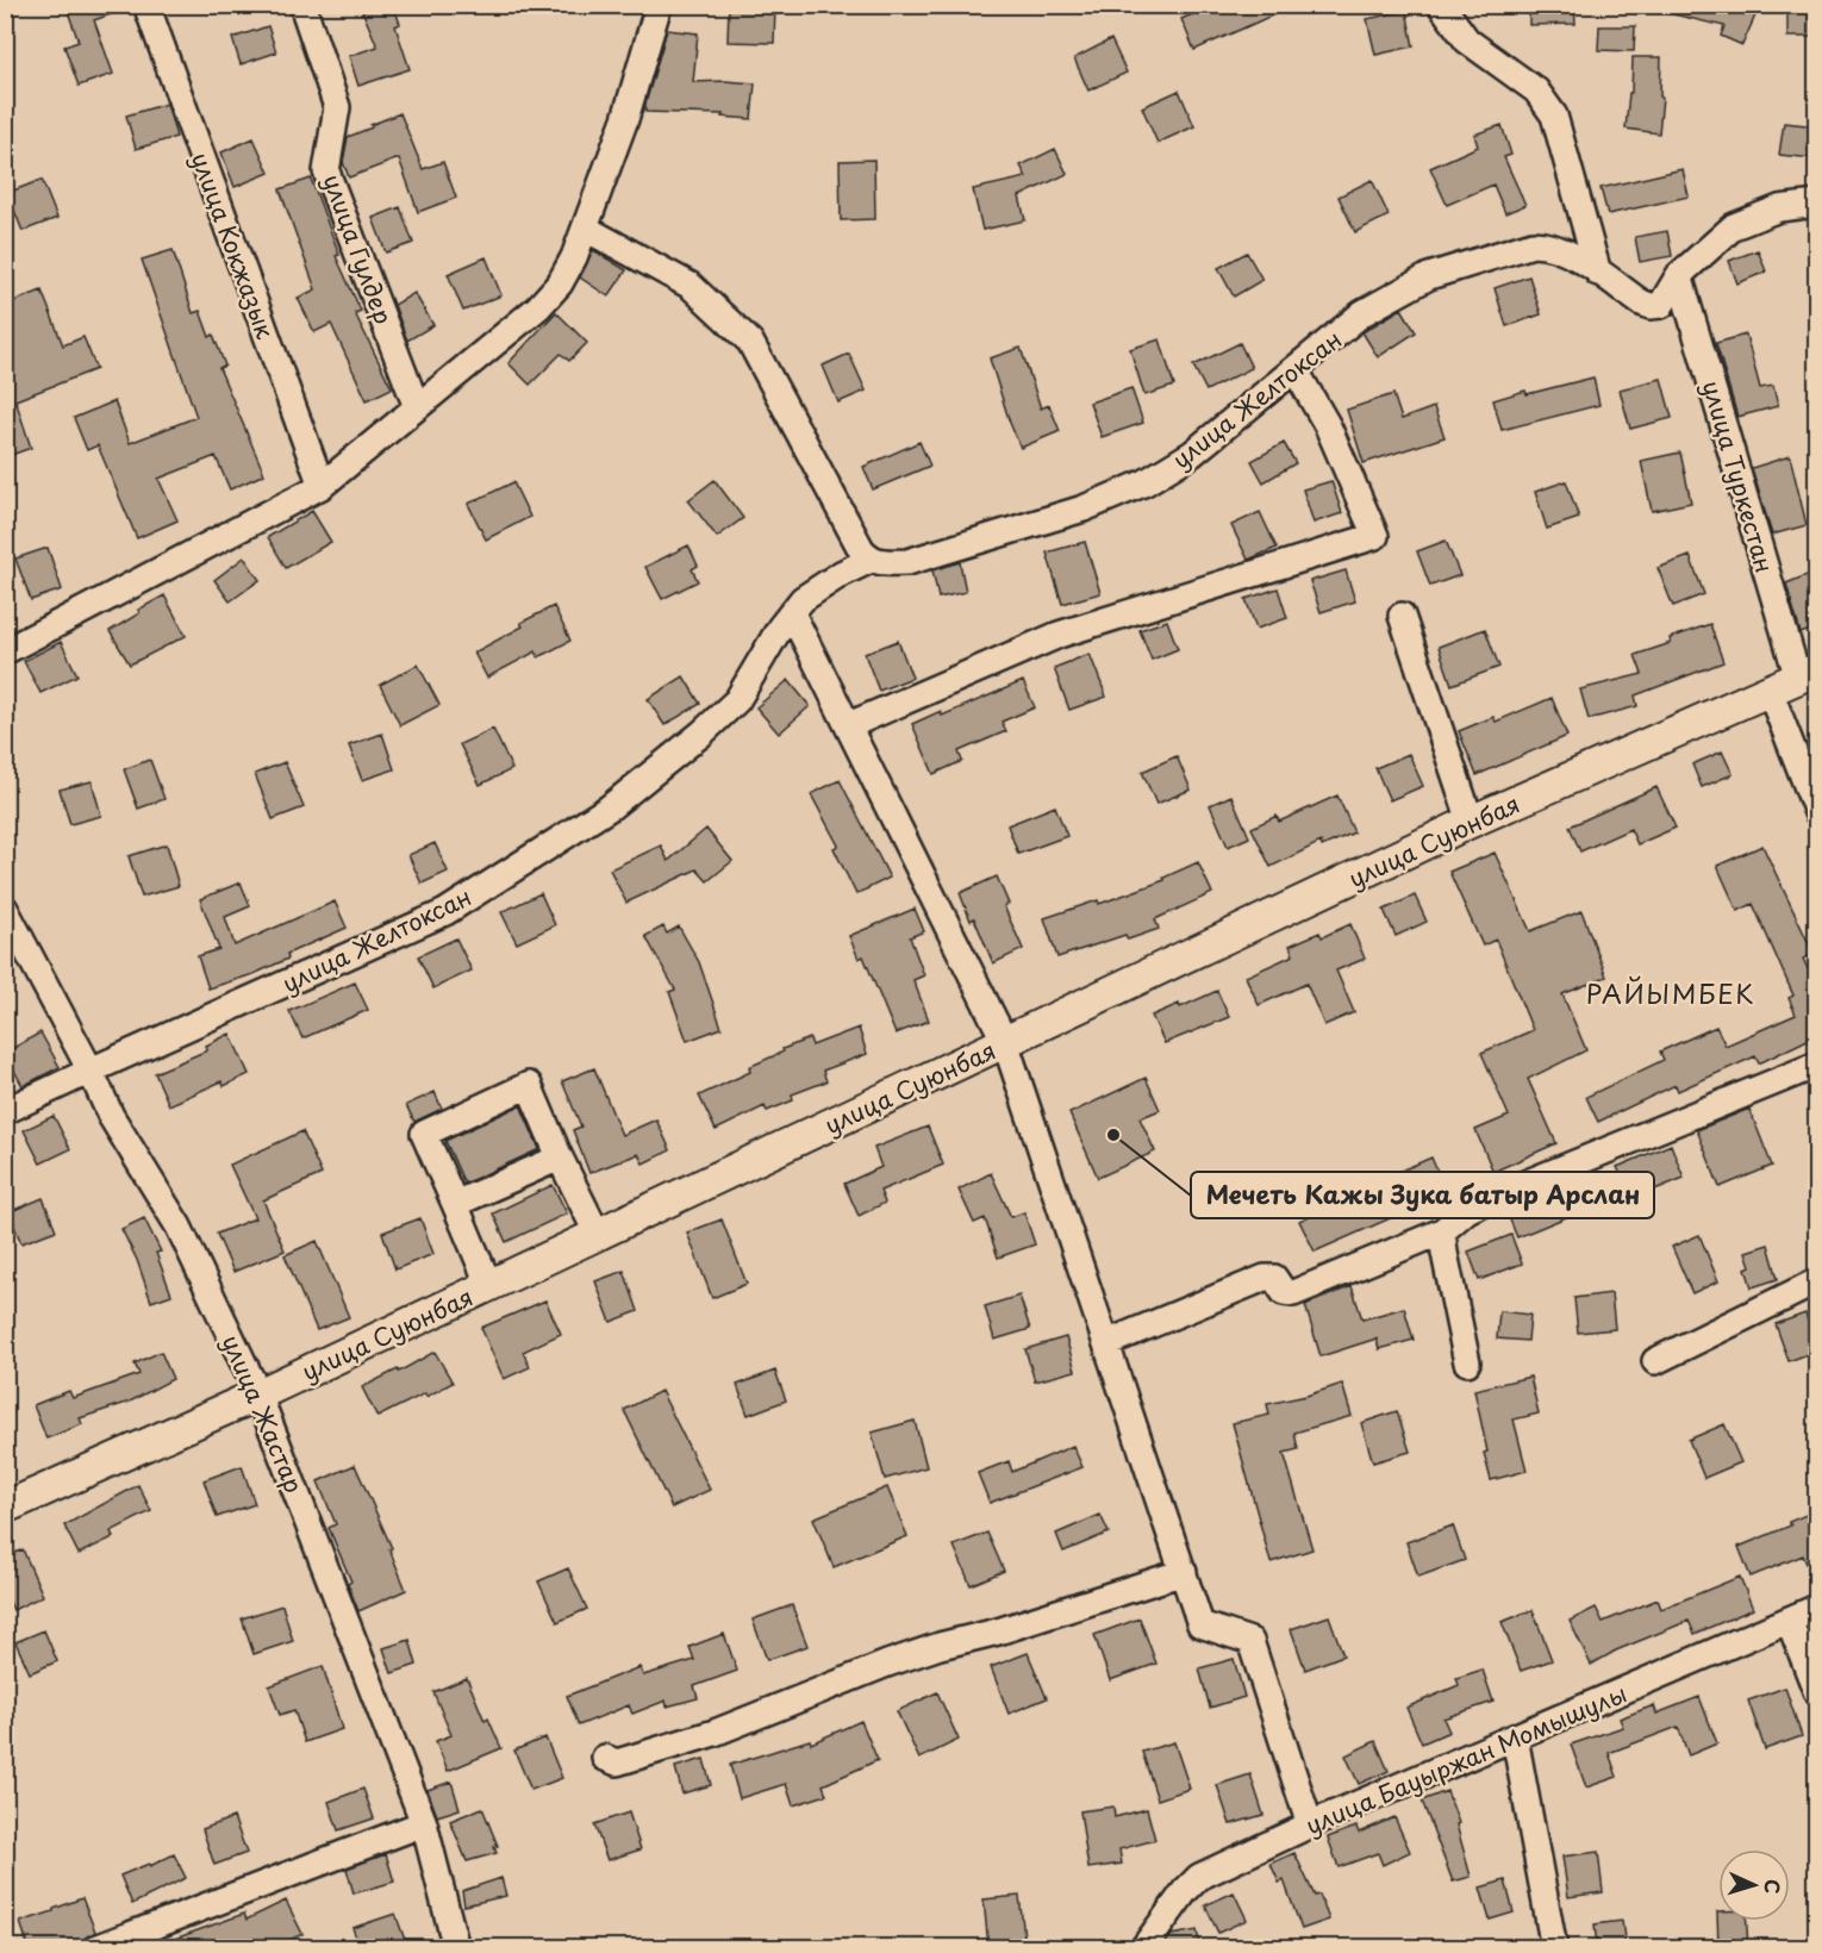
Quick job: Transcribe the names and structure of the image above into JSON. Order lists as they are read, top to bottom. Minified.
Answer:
{"streets":{"main road":["улица Суюнбая"],"street":["улица Кокжазык","улица Гулдер","улица Желтоксан","улица Туркестан","улица Жастар","улица Бауыржан Момышулы"]},"crossings":[["улица Желтоксан","улица Туркестан"],["улица Желтоксан","улица Жастар"],["улица Туркестан","улица Суюнбая"],["улица Суюнбая","улица Жастар"]],"districts":["РАЙЫМБЕК"],"places":["Мечеть Кажы Зука батыр Арслан"],"north":"right"}
